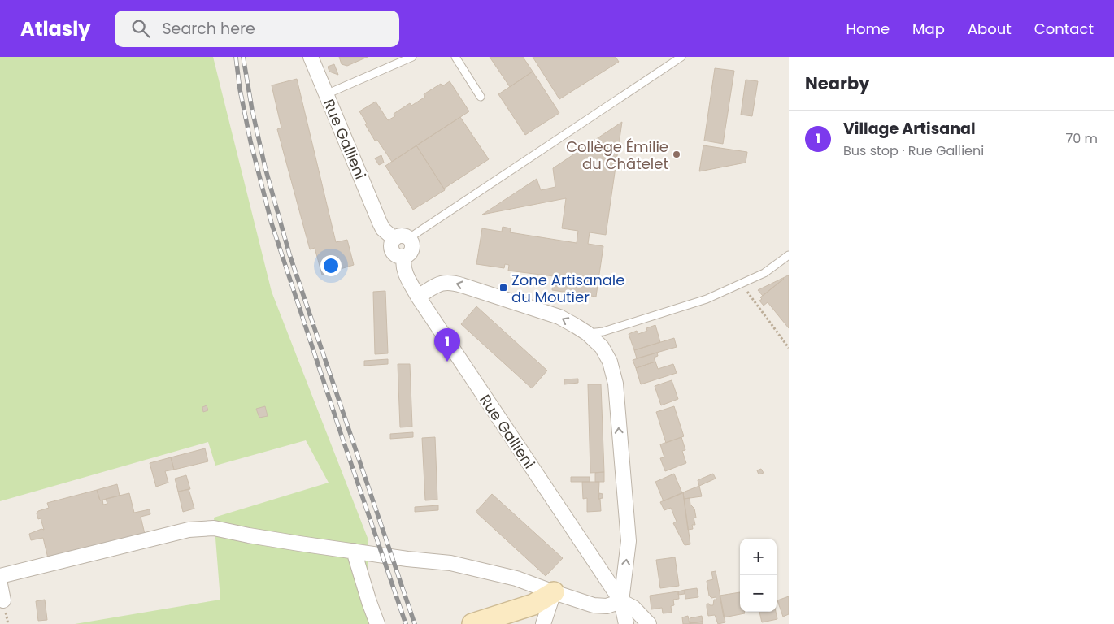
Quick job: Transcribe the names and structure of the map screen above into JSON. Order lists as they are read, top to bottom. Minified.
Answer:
{"streets":{"street":["Rue Gallieni"]},"places":{"other":["Collège Émilie du Châtelet"],"transit":["Zone Artisanale du Moutier"]},"page":{"header":"Atlasly","search":"Search here","nav":["Home","Map","About","Contact"],"heading":"Nearby","list":[{"mark":"1","name":"Village Artisanal","note":"Bus stop · Rue Gallieni","value":"70 m"}],"pins":"1","map_buttons":["+","−"]}}
